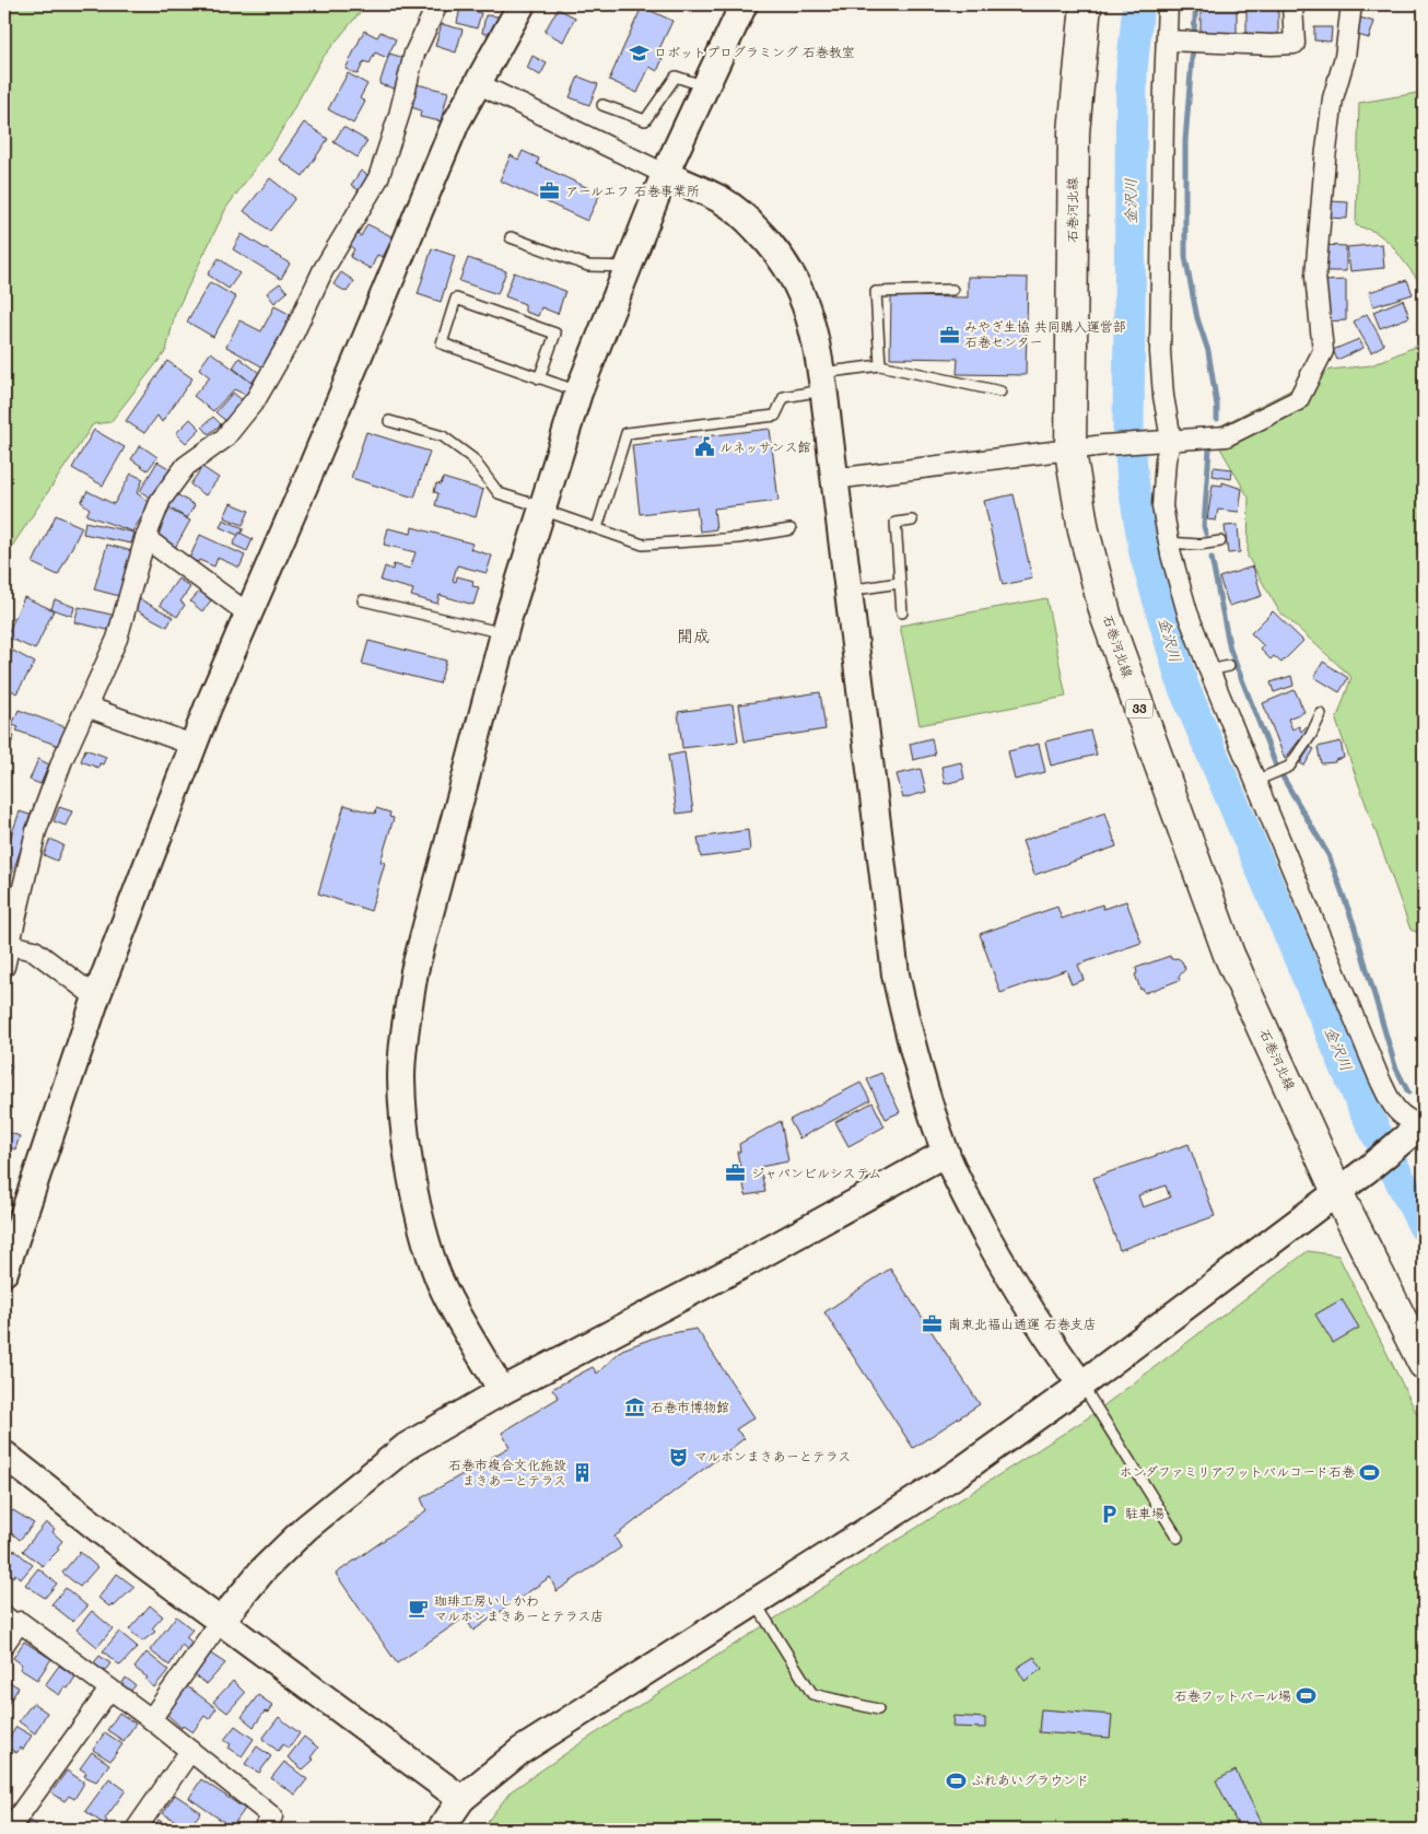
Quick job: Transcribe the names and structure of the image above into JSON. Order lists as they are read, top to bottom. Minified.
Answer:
{"streets":{"main road":["石巻河北線","33"]},"districts":["開成"],"water":["金沢川"],"places":{"school or university":["ロボットプログラミング 石巻教室"],"office":["アールエフ 石巻事業所","みやぎ生協 共同購入運営部 石巻センター","ジャパンビルシステム","南東北福山通運 石巻支店"],"public building":["ルネッサンス館"],"museum":["石巻市博物館"],"theatre":["マルホンまきあーとテラス"],"sports":["ホンダファミリアフットバルコード石巻","石巻フットバール場","ふれあいグラウンド"],"building":["石巻市複合文化施設 まきあーとテラス"],"parking":["駐車場"],"cafe":["珈琲工房いしかわ マルホンまきあーとテラス店"]}}
